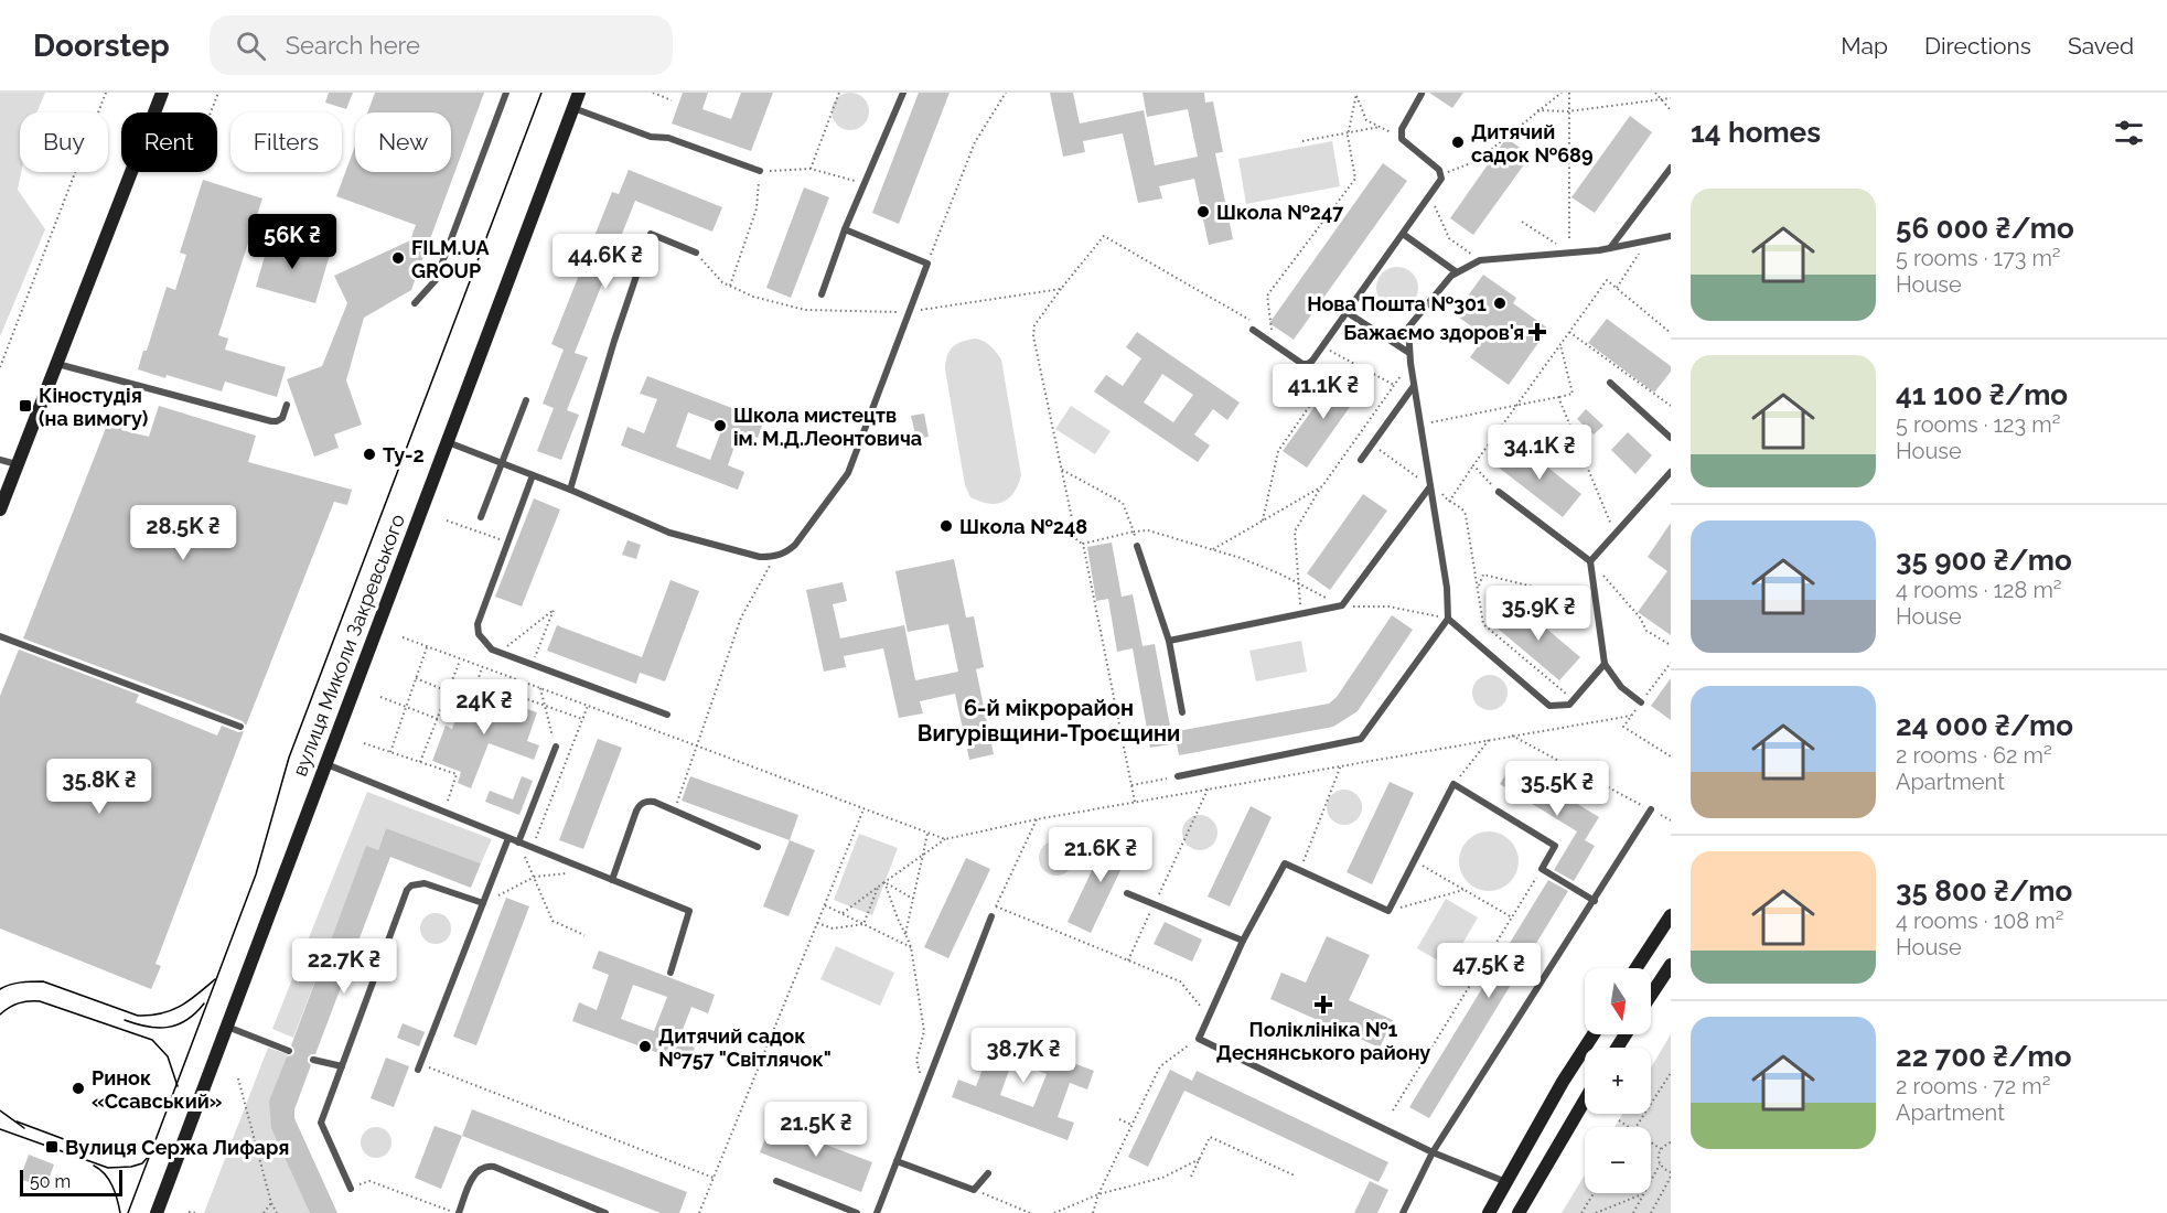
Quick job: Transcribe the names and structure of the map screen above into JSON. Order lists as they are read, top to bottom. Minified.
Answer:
{"streets":{"street":["вулиця Миколи Закревського"]},"districts":["6-й мікрорайон Вигурівщини-Троєщини"],"places":{"other":["Дитячий садок №689","Школа №247","FILM.UA GROUP","Нова Пошта №301","Школа мистецтв ім. М.Д.Леонтовича","Ту-2","Школа №248","Дитячий садок №757 \"Світлячок\"","Ринок «Ссавський»"],"health":["Бажаємо здоров'я","Поліклініка №1 Деснянського району"],"transit":["Кіностудія (на вимогу)","Вулиця Сержа Лифаря"]},"scale_bar":"50 m","north":"bottom","page":{"header":"Doorstep","search":"Search here","nav":["Map","Directions","Saved"],"heading":"14 homes","chip":["Buy","Rent","Filters","New"],"list":[{"name":"56 000 ₴/mo","note":"5 rooms · 173 m² · House"},{"name":"41 100 ₴/mo","note":"5 rooms · 123 m² · House"},{"name":"35 900 ₴/mo","note":"4 rooms · 128 m² · House"},{"name":"24 000 ₴/mo","note":"2 rooms · 62 m² · Apartment"},{"name":"35 800 ₴/mo","note":"4 rooms · 108 m² · House"},{"name":"22 700 ₴/mo","note":"2 rooms · 72 m² · Apartment"}],"price":["56K ₴","44.6K ₴","41.1K ₴","34.1K ₴","28.5K ₴","35.9K ₴","24K ₴","35.8K ₴","35.5K ₴","21.6K ₴","22.7K ₴","47.5K ₴","38.7K ₴","21.5K ₴"],"map_buttons":["+","−"],"scale":"50 m"}}
